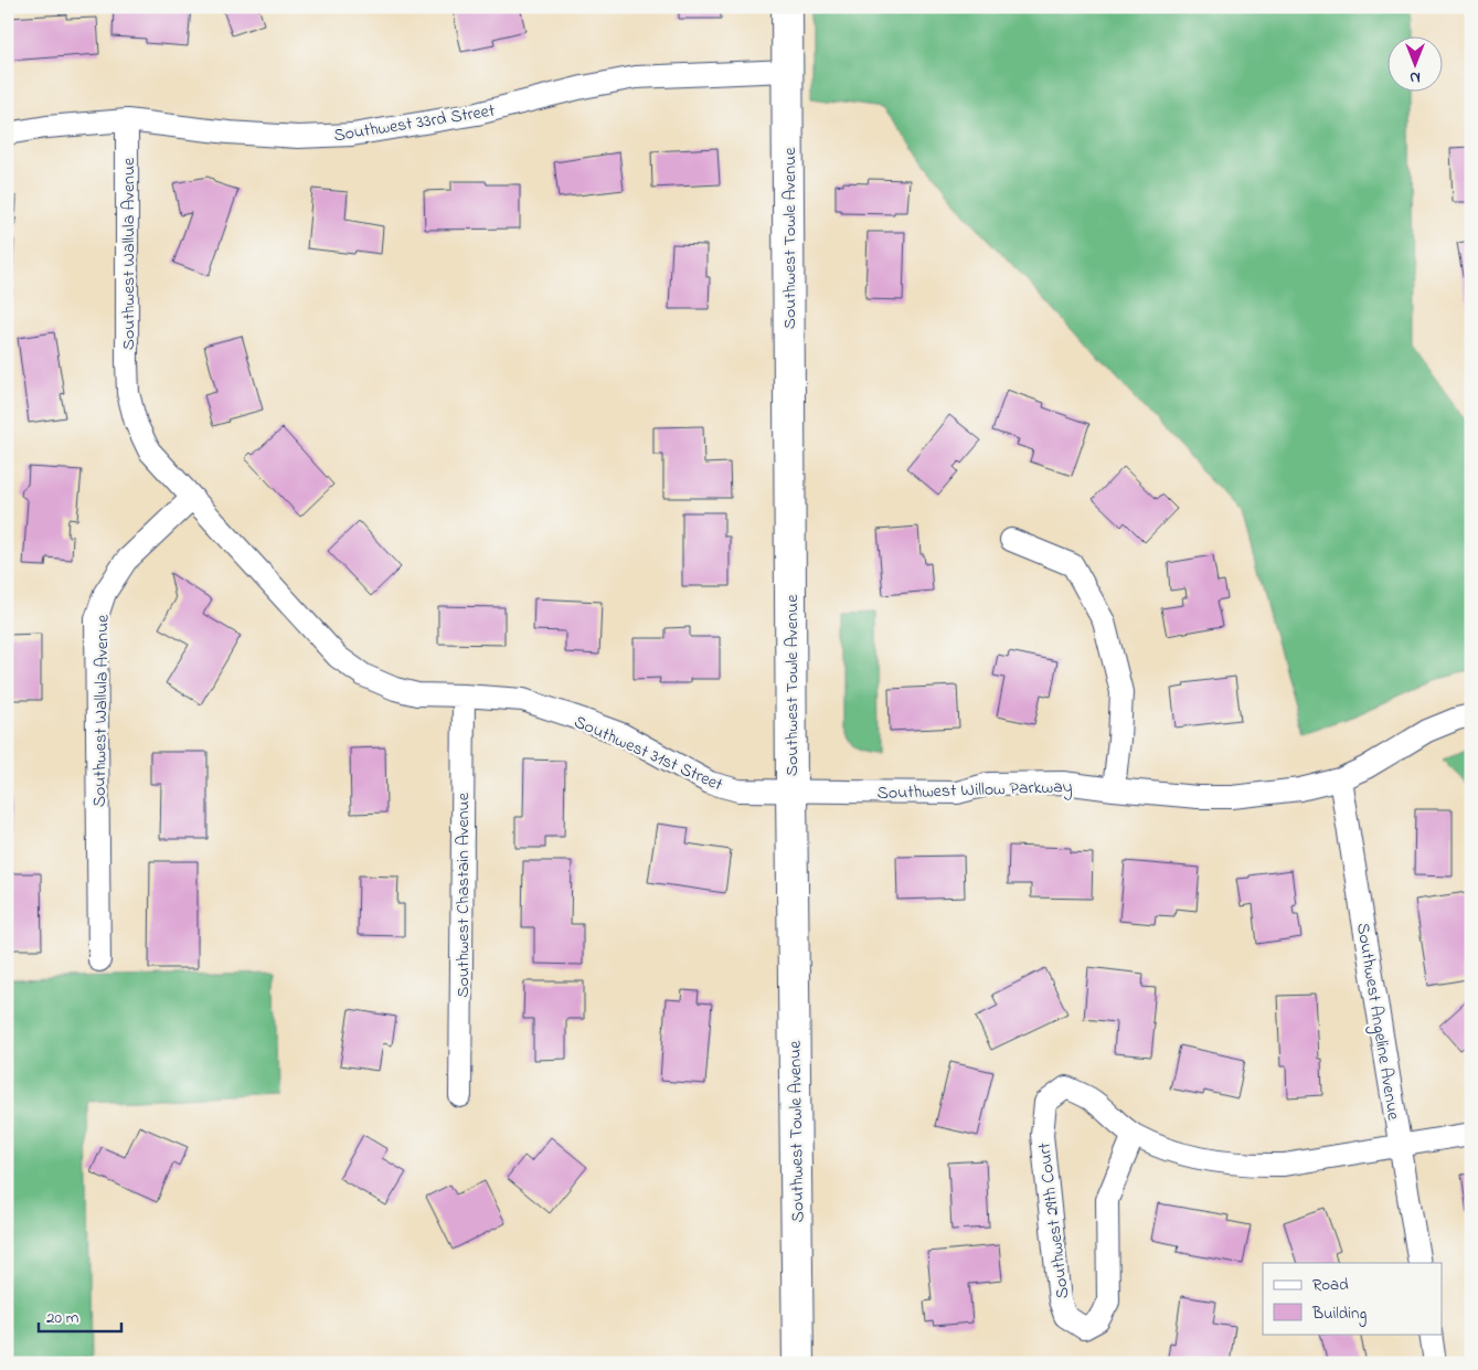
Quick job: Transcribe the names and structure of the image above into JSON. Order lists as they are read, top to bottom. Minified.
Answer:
{"streets":{"main road":["Southwest Towle Avenue"],"street":["Southwest 33rd Street","Southwest Wallula Avenue","Southwest 31st Street","Southwest Willow Parkway","Southwest Chastain Avenue","Southwest Angeline Avenue","Southwest 29th Court"]},"crossings":[["Southwest 33rd Street","Southwest Towle Avenue"],["Southwest 33rd Street","Southwest Wallula Avenue"],["Southwest Towle Avenue","Southwest 31st Street"],["Southwest Towle Avenue","Southwest Willow Parkway"],["Southwest Wallula Avenue","Southwest 31st Street"],["Southwest 31st Street","Southwest Willow Parkway"],["Southwest 31st Street","Southwest Chastain Avenue"],["Southwest Willow Parkway","Southwest Angeline Avenue"],["Southwest Angeline Avenue","Southwest 29th Court"]],"legend":["Road","Building"],"scale_bar":"20 m","north":"bottom"}
